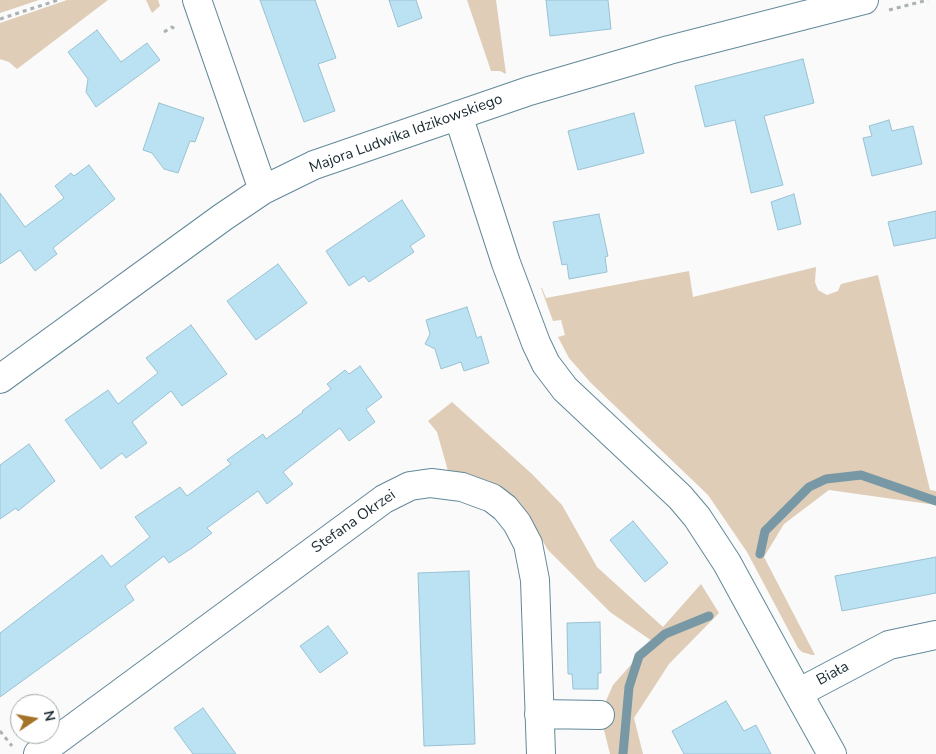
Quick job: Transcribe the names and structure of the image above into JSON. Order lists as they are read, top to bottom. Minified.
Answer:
{"streets":{"street":["Majora Ludwika Idzikowskiego","Stefana Okrzei","Biała"]},"north":"right"}
